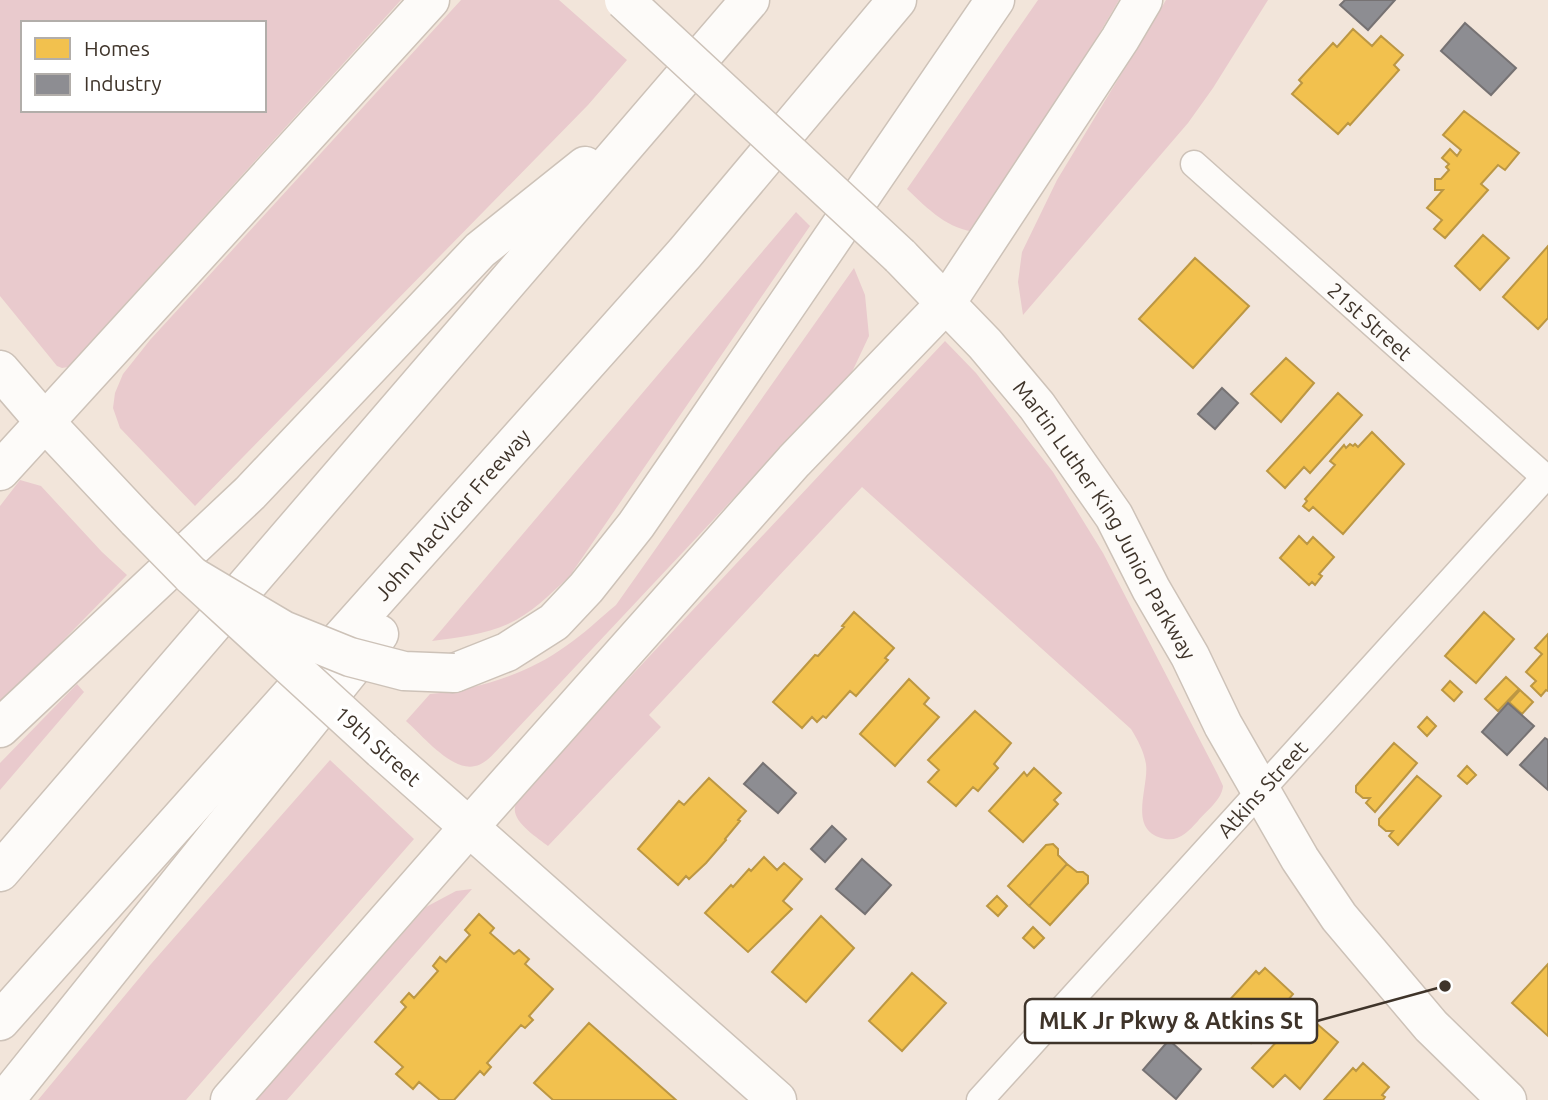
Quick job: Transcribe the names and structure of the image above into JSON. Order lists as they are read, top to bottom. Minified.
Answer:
{"streets":{"main road":["John MacVicar Freeway","Martin Luther King Junior Parkway","19th Street"],"street":["21st Street","Atkins Street"]},"crossings":[["21st Street","Atkins Street"],["Martin Luther King Junior Parkway","Atkins Street"]],"places":["MLK Jr Pkwy & Atkins St"],"legend":["Homes","Industry"]}
